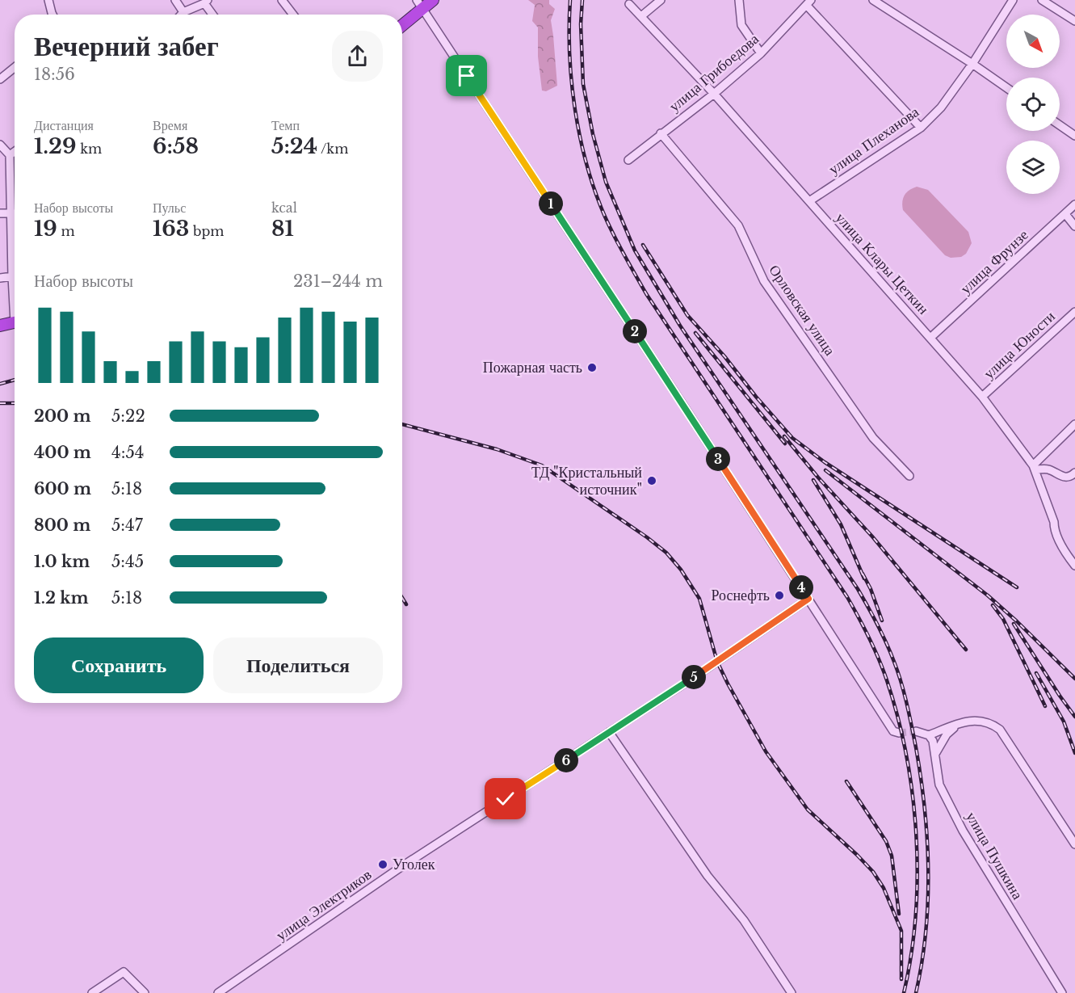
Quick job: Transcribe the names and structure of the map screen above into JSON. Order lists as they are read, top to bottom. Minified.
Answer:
{"streets":{"street":["улица Грибоедова","улица Плеханова","улица Фрунзе","улица Клары Цеткин","Орловская улица","улица Юности","улица Пушкина","улица Электриков"]},"crossings":[["улица Грибоедова","улица Клары Цеткин"],["улица Грибоедова","Орловская улица"],["улица Плеханова","улица Клары Цеткин"],["улица Фрунзе","улица Клары Цеткин"],["улица Клары Цеткин","улица Юности"]],"places":["Пожарная часть","ТД \"Кристальный источник\"","Роснефть","Уголек"],"north":"bottom right","page":{"heading":["Вечерний забег","18:56"],"stats":[["Дистанция","1.29 km"],["Время","6:58"],["Темп","5:24 /km"],["Набор высоты","19 m"],["Пульс","163 bpm"],["kcal","81"]],"pins":["1","2","3","4","5","6"],"chart":["Набор высоты","231–244 m"],"list":[{"name":"200 m","note":"5:22"},{"name":"400 m","note":"4:54"},{"name":"600 m","note":"5:18"},{"name":"800 m","note":"5:47"},{"name":"1.0 km","note":"5:45"},{"name":"1.2 km","note":"5:18"}],"buttons":["Сохранить","Поделиться"]}}
